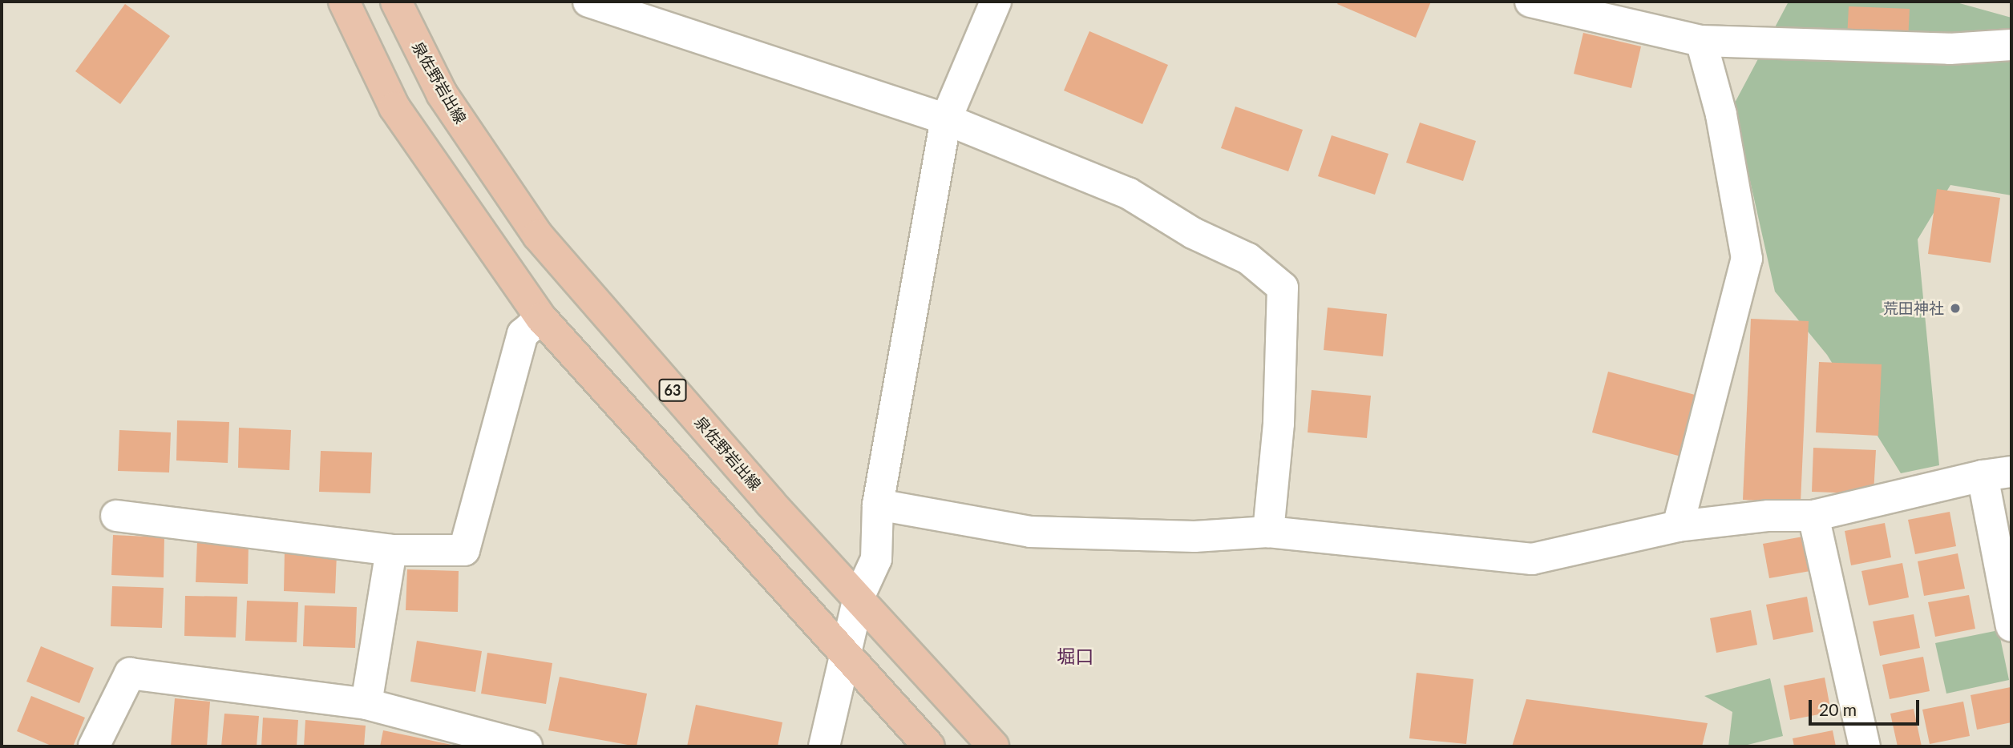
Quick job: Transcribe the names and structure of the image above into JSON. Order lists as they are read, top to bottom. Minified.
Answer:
{"streets":{"main road":["泉佐野岩出線","63"]},"districts":["堀口"],"places":["荒田神社"],"scale_bar":"20 m"}
